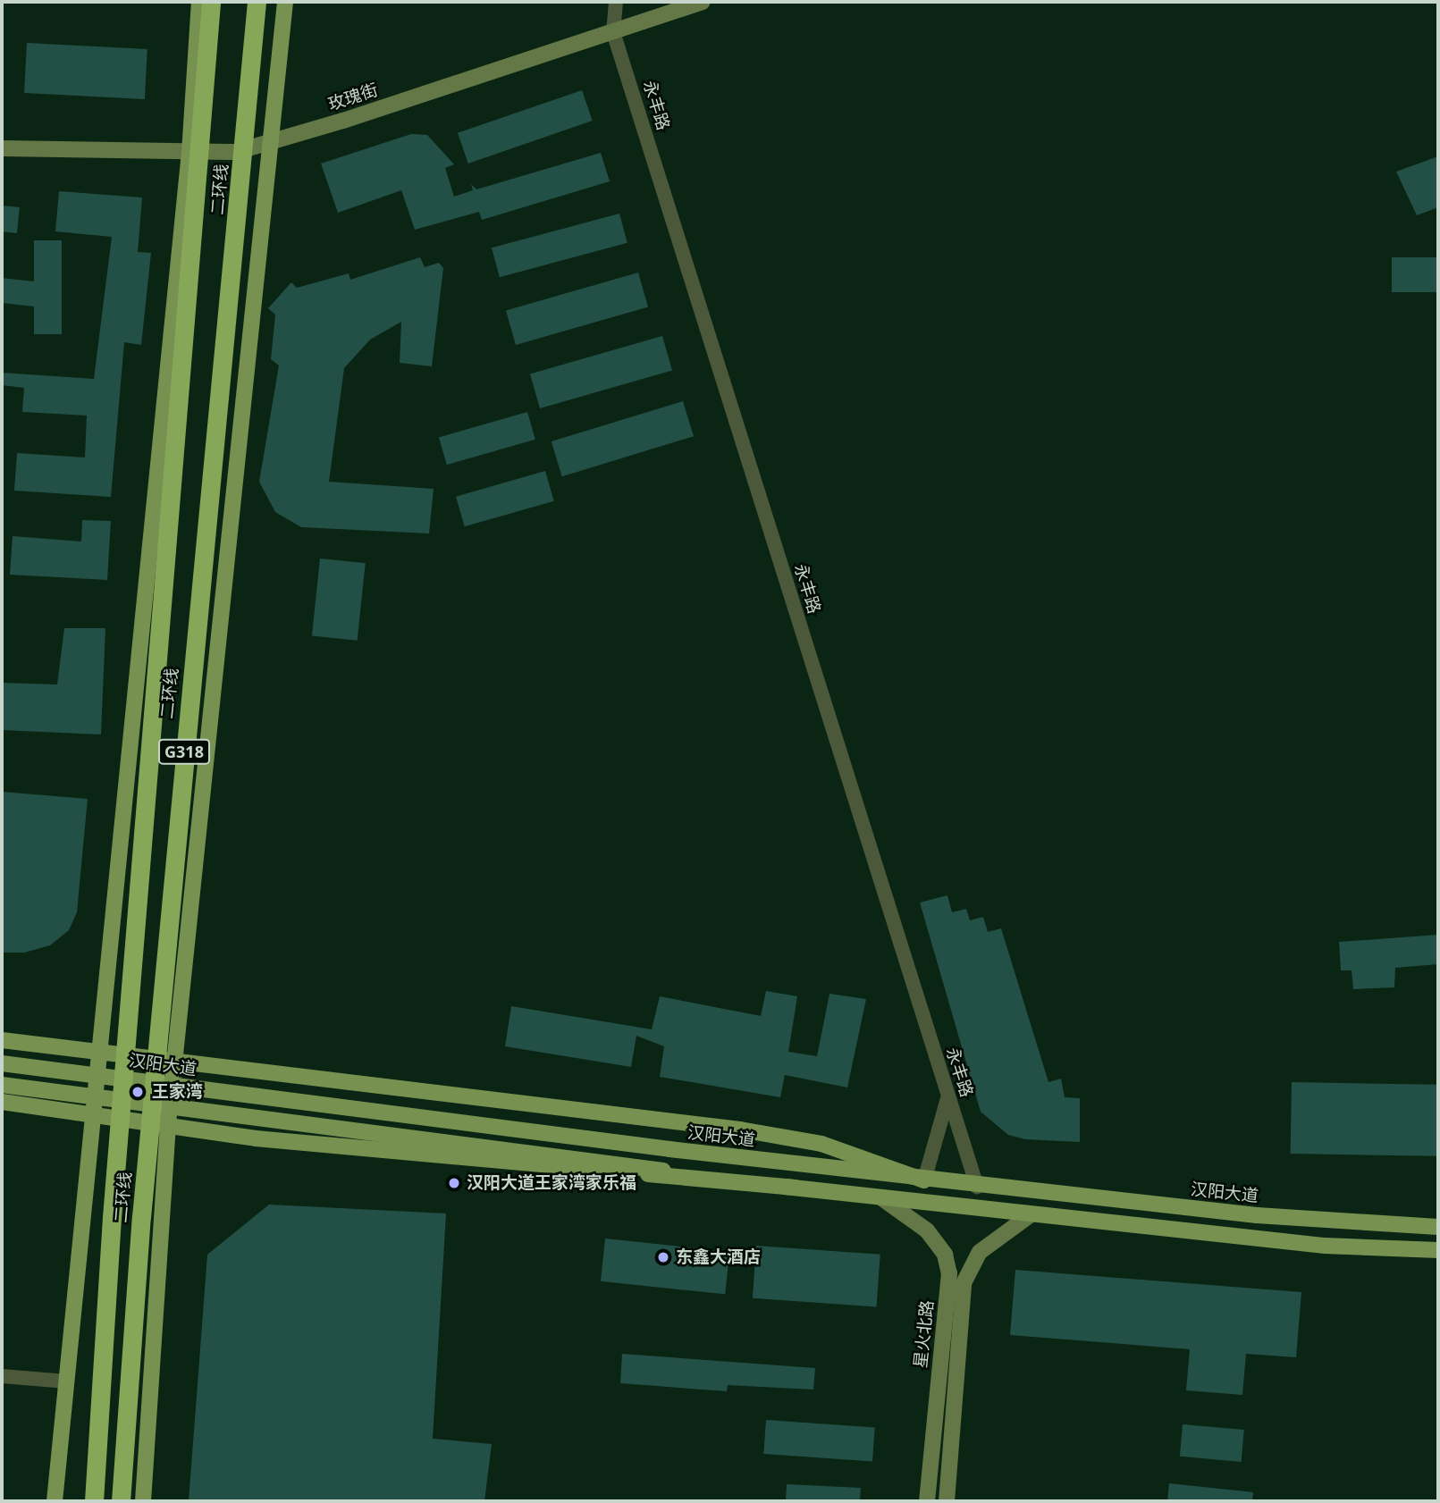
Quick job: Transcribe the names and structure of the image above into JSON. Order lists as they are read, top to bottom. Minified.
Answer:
{"streets":{"highway":["二环线","G318"],"main road":["汉阳大道"],"street":["玫瑰街","永丰路","星火北路"]},"crossings":[["玫瑰街","永丰路"],["永丰路","汉阳大道"]],"places":["王家湾","汉阳大道王家湾家乐福","东鑫大酒店"]}
